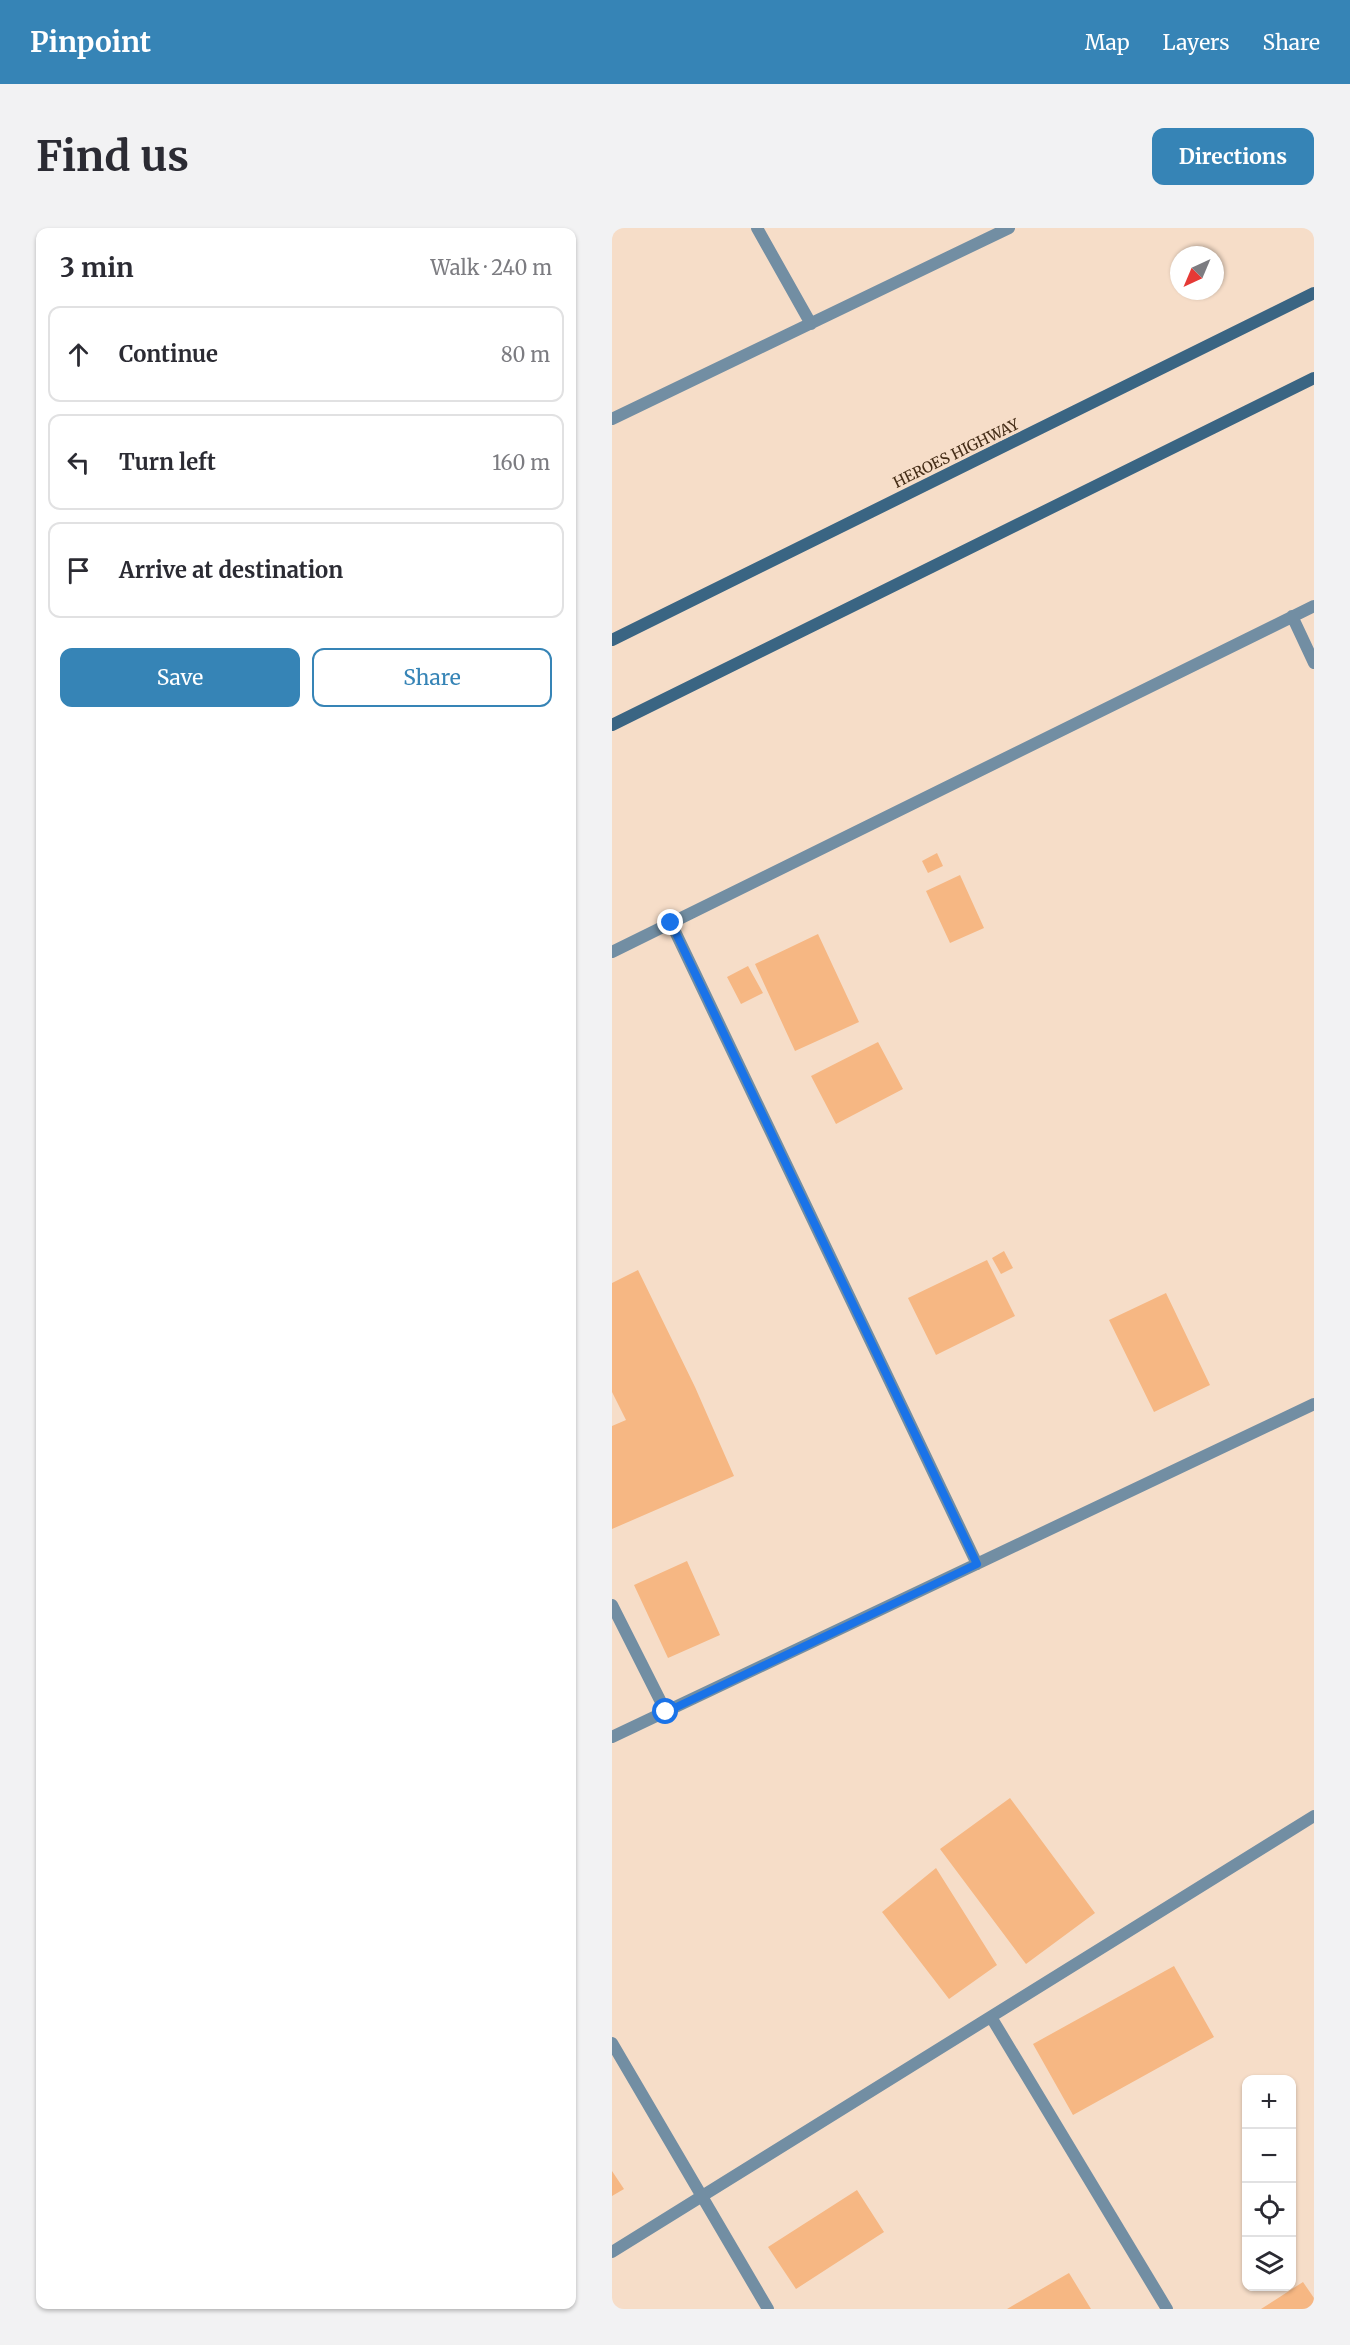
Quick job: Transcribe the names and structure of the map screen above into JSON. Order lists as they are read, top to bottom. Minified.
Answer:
{"streets":{"main road":["HEROES HIGHWAY"]},"north":"bottom left","page":{"header":"Pinpoint","nav":["Map","Layers","Share"],"buttons":["Directions",["Save","Share"]],"title":"Find us","heading":["3 min","Walk · 240 m"],"list":[["Continue","80 m"],["Turn left","160 m"],"Arrive at destination"],"map_buttons":["+","−"]}}
